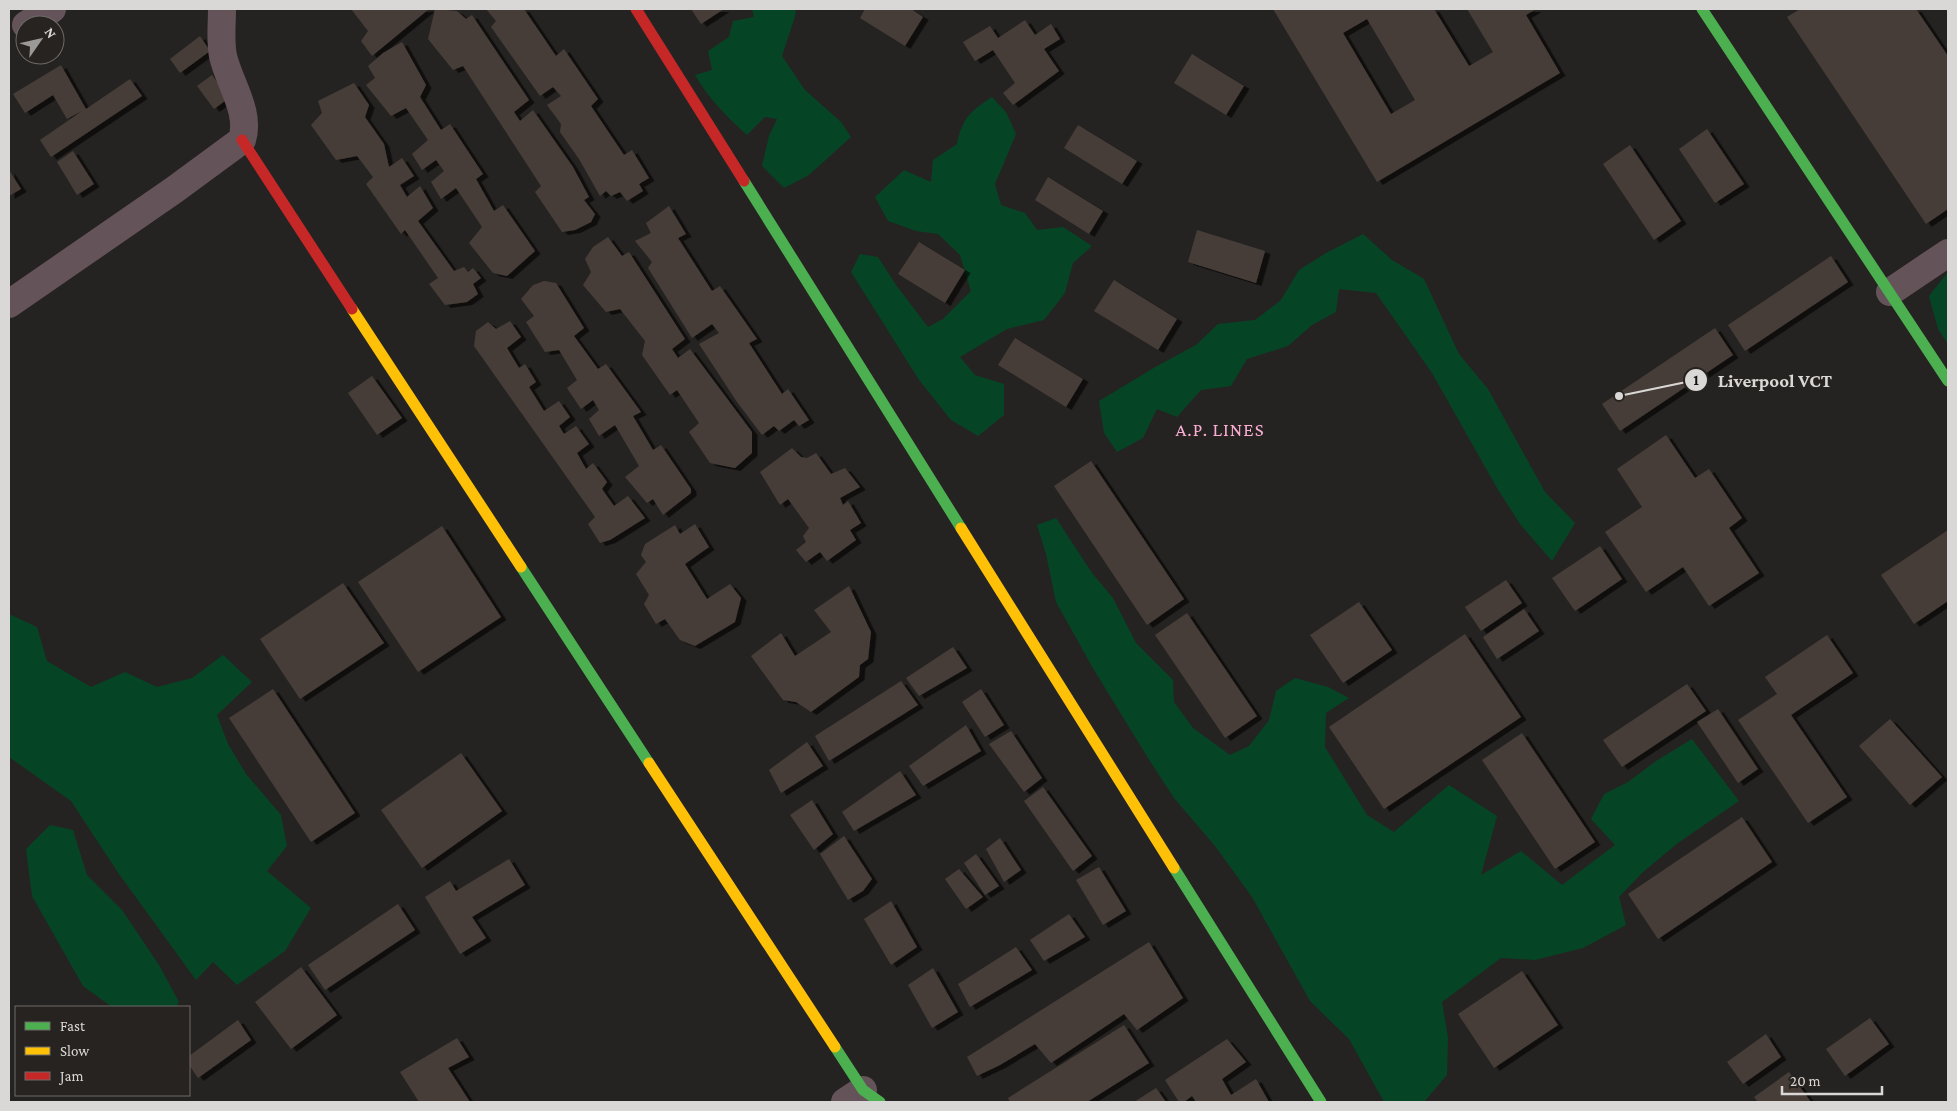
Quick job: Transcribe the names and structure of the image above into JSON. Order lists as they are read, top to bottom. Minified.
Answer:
{"districts":["A.P. LINES"],"places":["Liverpool VCT"],"legend":["Fast","Slow","Jam"],"scale_bar":"20 m","north":"top right"}
